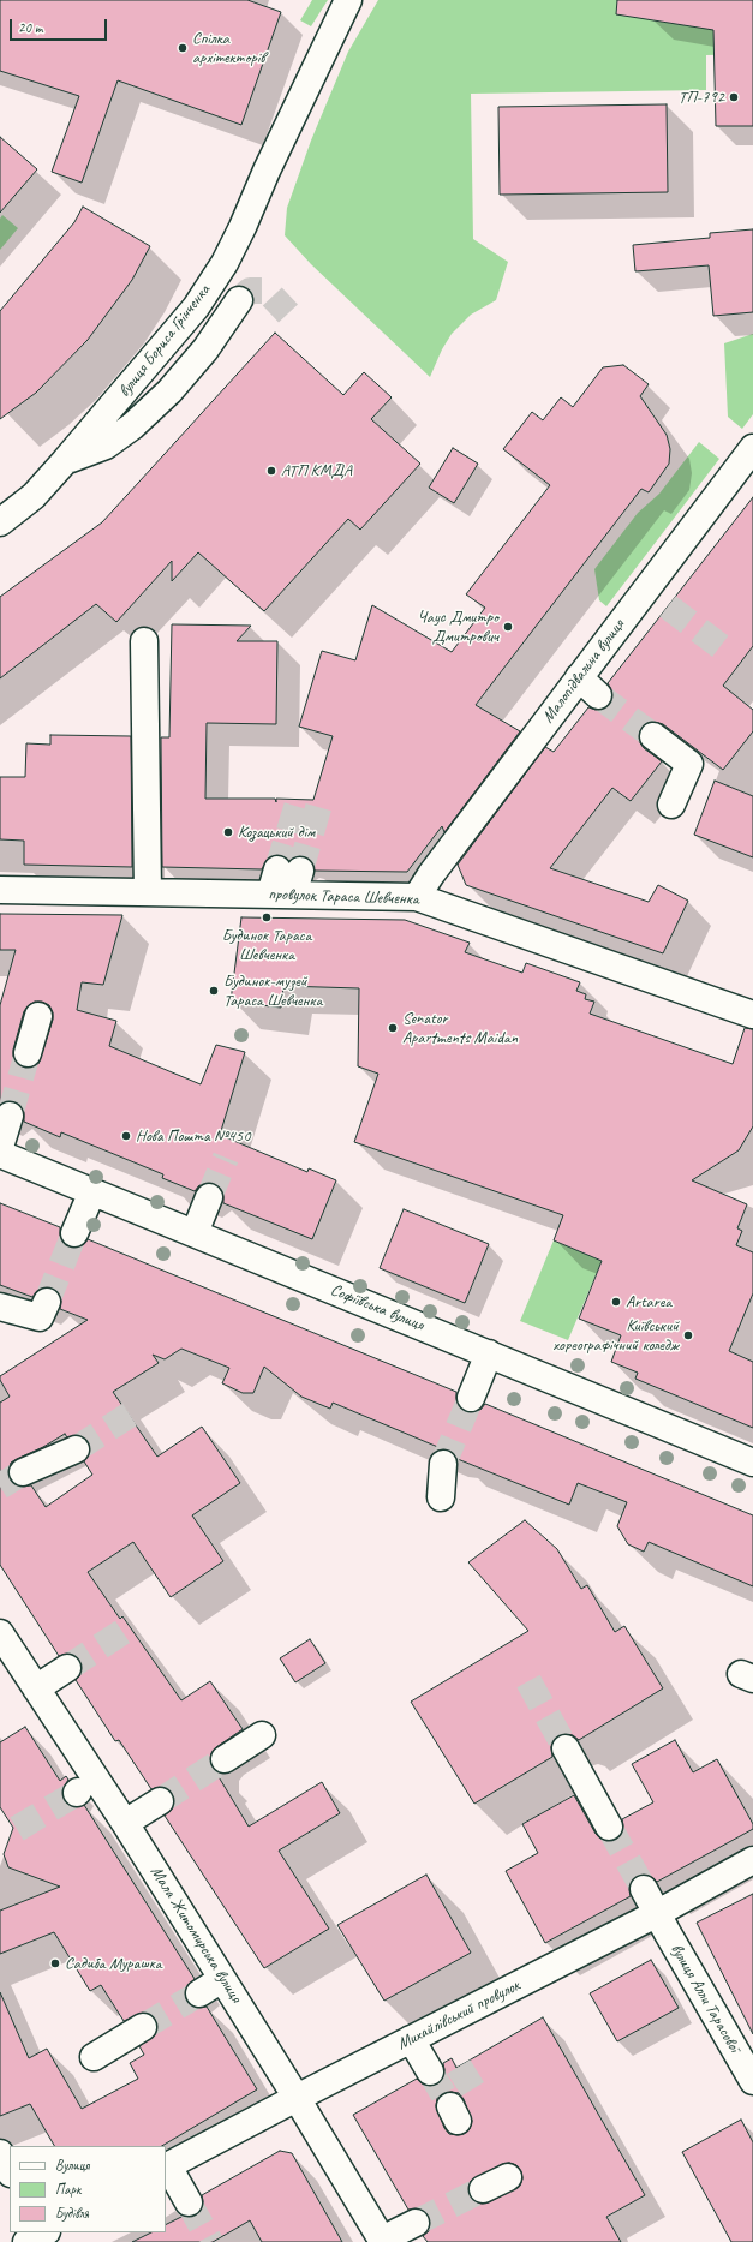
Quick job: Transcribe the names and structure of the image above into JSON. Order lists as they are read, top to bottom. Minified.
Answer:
{"streets":{"street":["вулиця Бориса Грінченка","Малопідвальна вулиця","провулок Тараса Шевченка","Софіївська вулиця","Мала Житомирська вулиця","вулиця Алли Тарасової","Михайлівський провулок"]},"crossings":[["Малопідвальна вулиця","провулок Тараса Шевченка"],["Мала Житомирська вулиця","Михайлівський провулок"],["вулиця Алли Тарасової","Михайлівський провулок"]],"places":["Спілка архітекторів","ТП-792","АТП КМДА","Чаус Дмитро Дмитрович","Козацький дім","Будинок Тараса Шевченка","Будинок-музей Тараса Шевченка","Senator Apartments Maidan","Нова Пошта №450","Artarea","Київський хореографічний коледж","Садиба Мурашка"],"legend":["Вулиця","Парк","Будівля"],"scale_bar":"20 m"}
